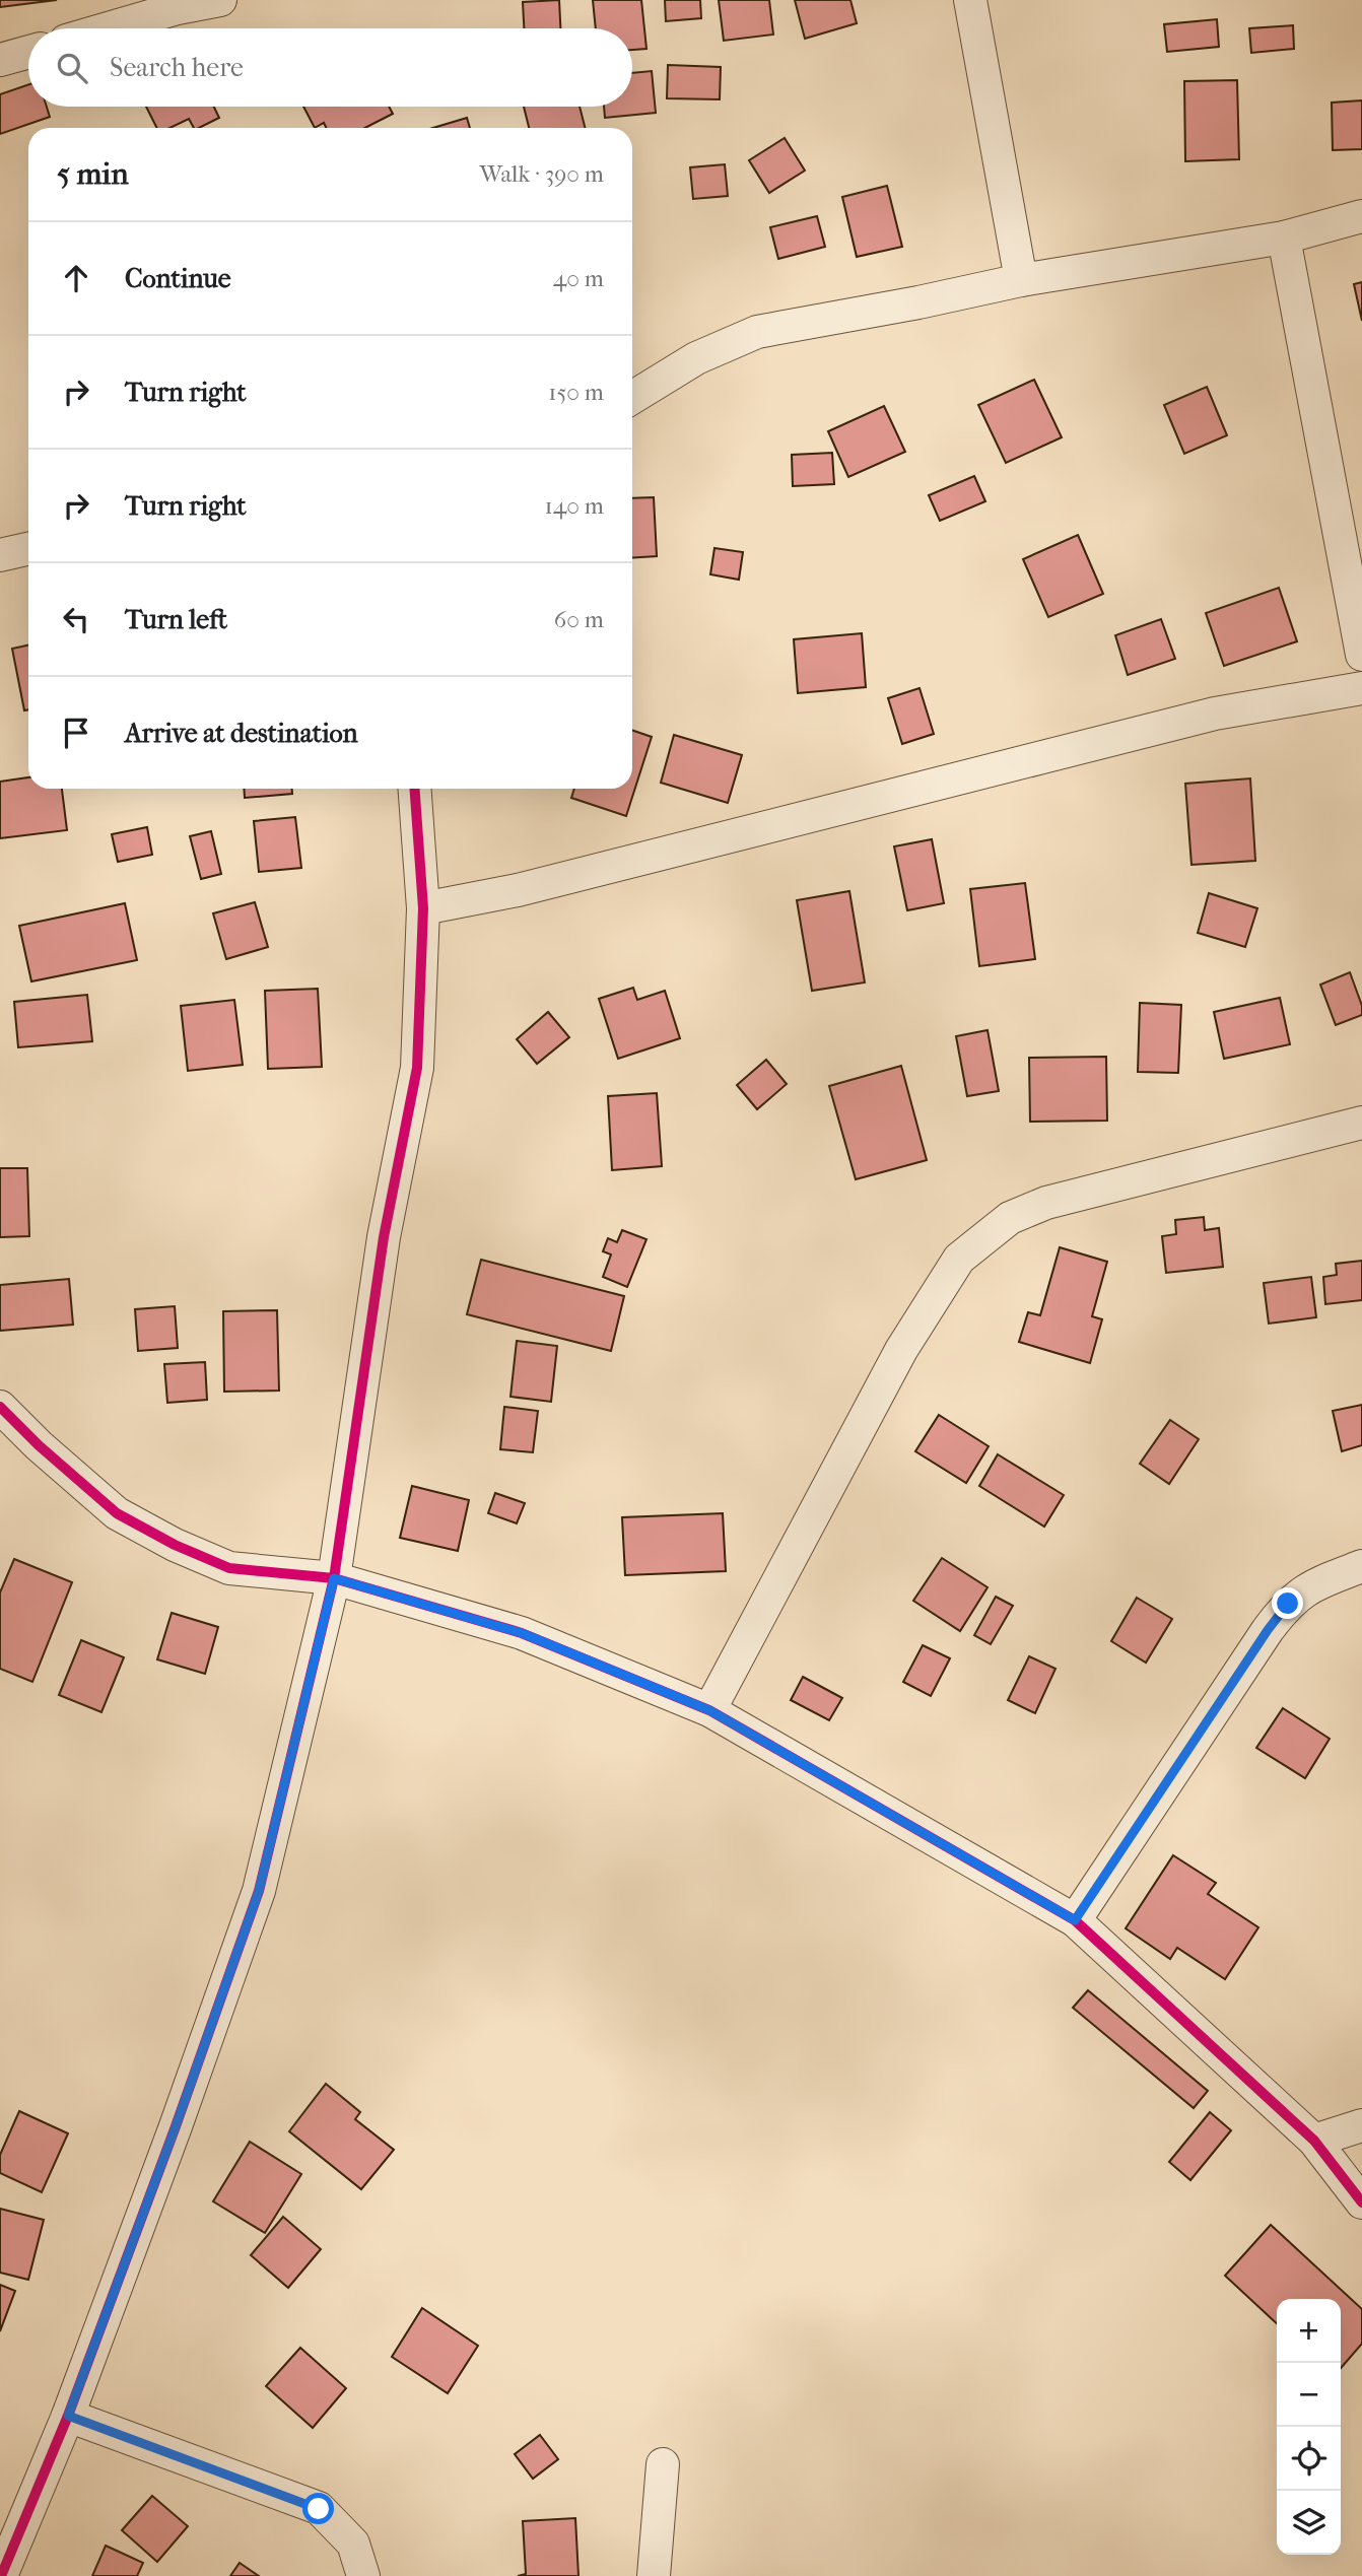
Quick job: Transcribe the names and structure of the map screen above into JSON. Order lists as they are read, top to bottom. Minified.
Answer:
{"page":{"search":"Search here","heading":["5 min","Walk · 390 m"],"list":[["Continue","40 m"],["Turn right","150 m"],["Turn right","140 m"],["Turn left","60 m"],"Arrive at destination"],"map_buttons":["+","−"]}}
